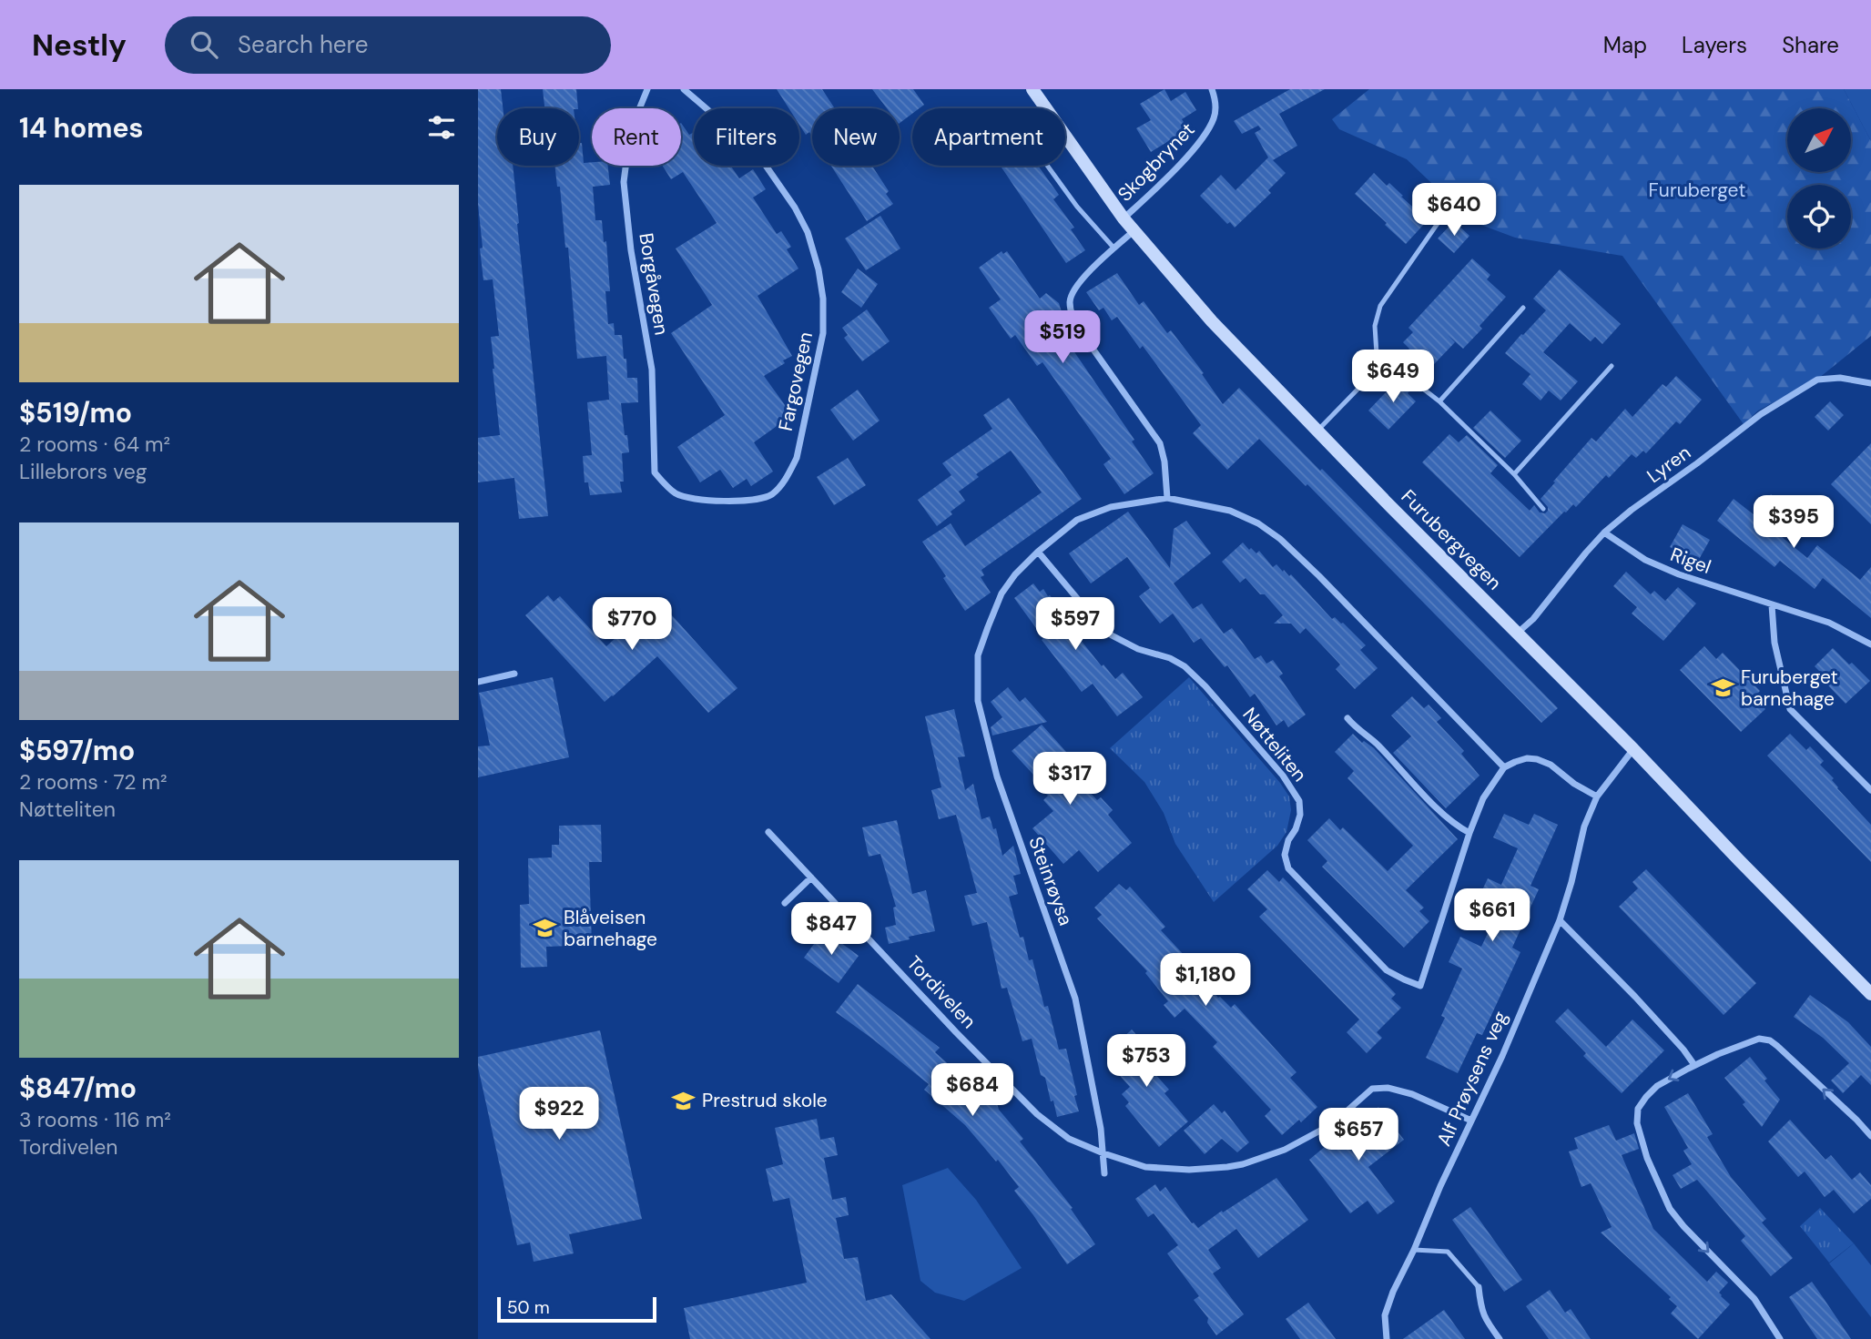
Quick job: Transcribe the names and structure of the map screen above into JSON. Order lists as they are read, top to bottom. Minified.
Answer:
{"streets":{"main road":["Furubergvegen"],"street":["Skogbrynet","Borgåvegen","Fargovegen","Lyren","Rigel","Nøtteliten","Steinrøysa","Tordivelen","Alf Prøysens veg"]},"crossings":[["Skogbrynet","Furubergvegen"],["Borgåvegen","Fargovegen"],["Lyren","Furubergvegen"],["Lyren","Rigel"],["Furubergvegen","Alf Prøysens veg"],["Nøtteliten","Steinrøysa"],["Steinrøysa","Tordivelen"],["Tordivelen","Alf Prøysens veg"]],"parks":["Furuberget"],"places":{"school or university":["Furuberget barnehage","Blåveisen barnehage","Prestrud skole"]},"scale_bar":"50 m","north":"top right","page":{"header":"Nestly","search":"Search here","nav":["Map","Layers","Share"],"heading":"14 homes","chip":["Buy","Rent","Filters","New","Apartment"],"list":[{"name":"$519/mo","note":"2 rooms · 64 m² · Lillebrors veg"},{"name":"$597/mo","note":"2 rooms · 72 m² · Nøtteliten"},{"name":"$847/mo","note":"3 rooms · 116 m² · Tordivelen"}],"price":["$640","$519","$649","$395","$770","$597","$317","$661","$847","$1,180","$753","$684","$922","$657"],"scale":"50 m"}}
